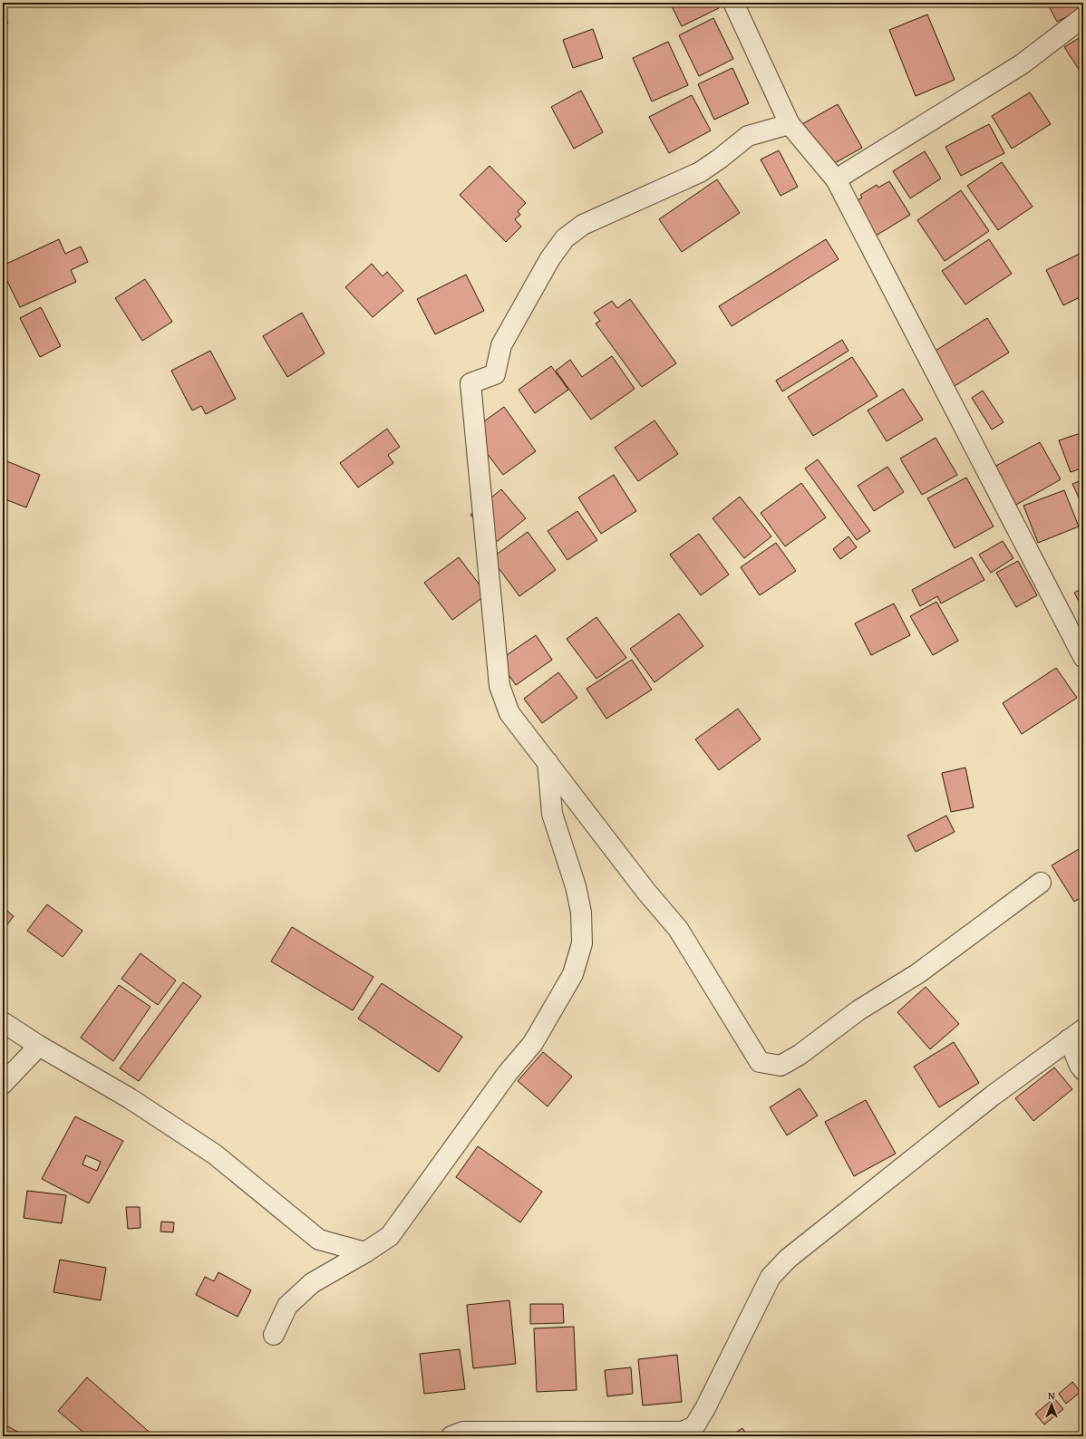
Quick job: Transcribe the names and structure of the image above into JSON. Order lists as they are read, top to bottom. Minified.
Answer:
{"north":"top"}
